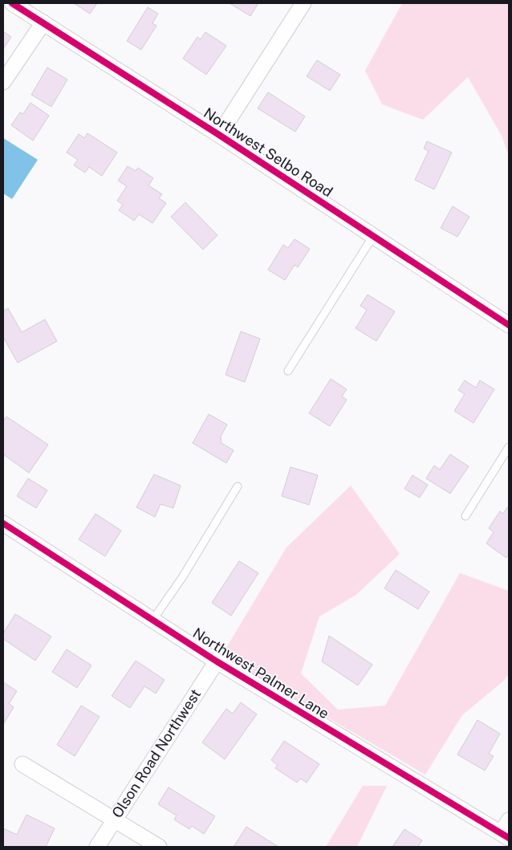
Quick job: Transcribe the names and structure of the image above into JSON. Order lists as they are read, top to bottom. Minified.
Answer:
{"streets":{"street":["Northwest Selbo Road","Northwest Palmer Lane","Olson Road Northwest"]},"crossings":[["Northwest Palmer Lane","Olson Road Northwest"]]}
